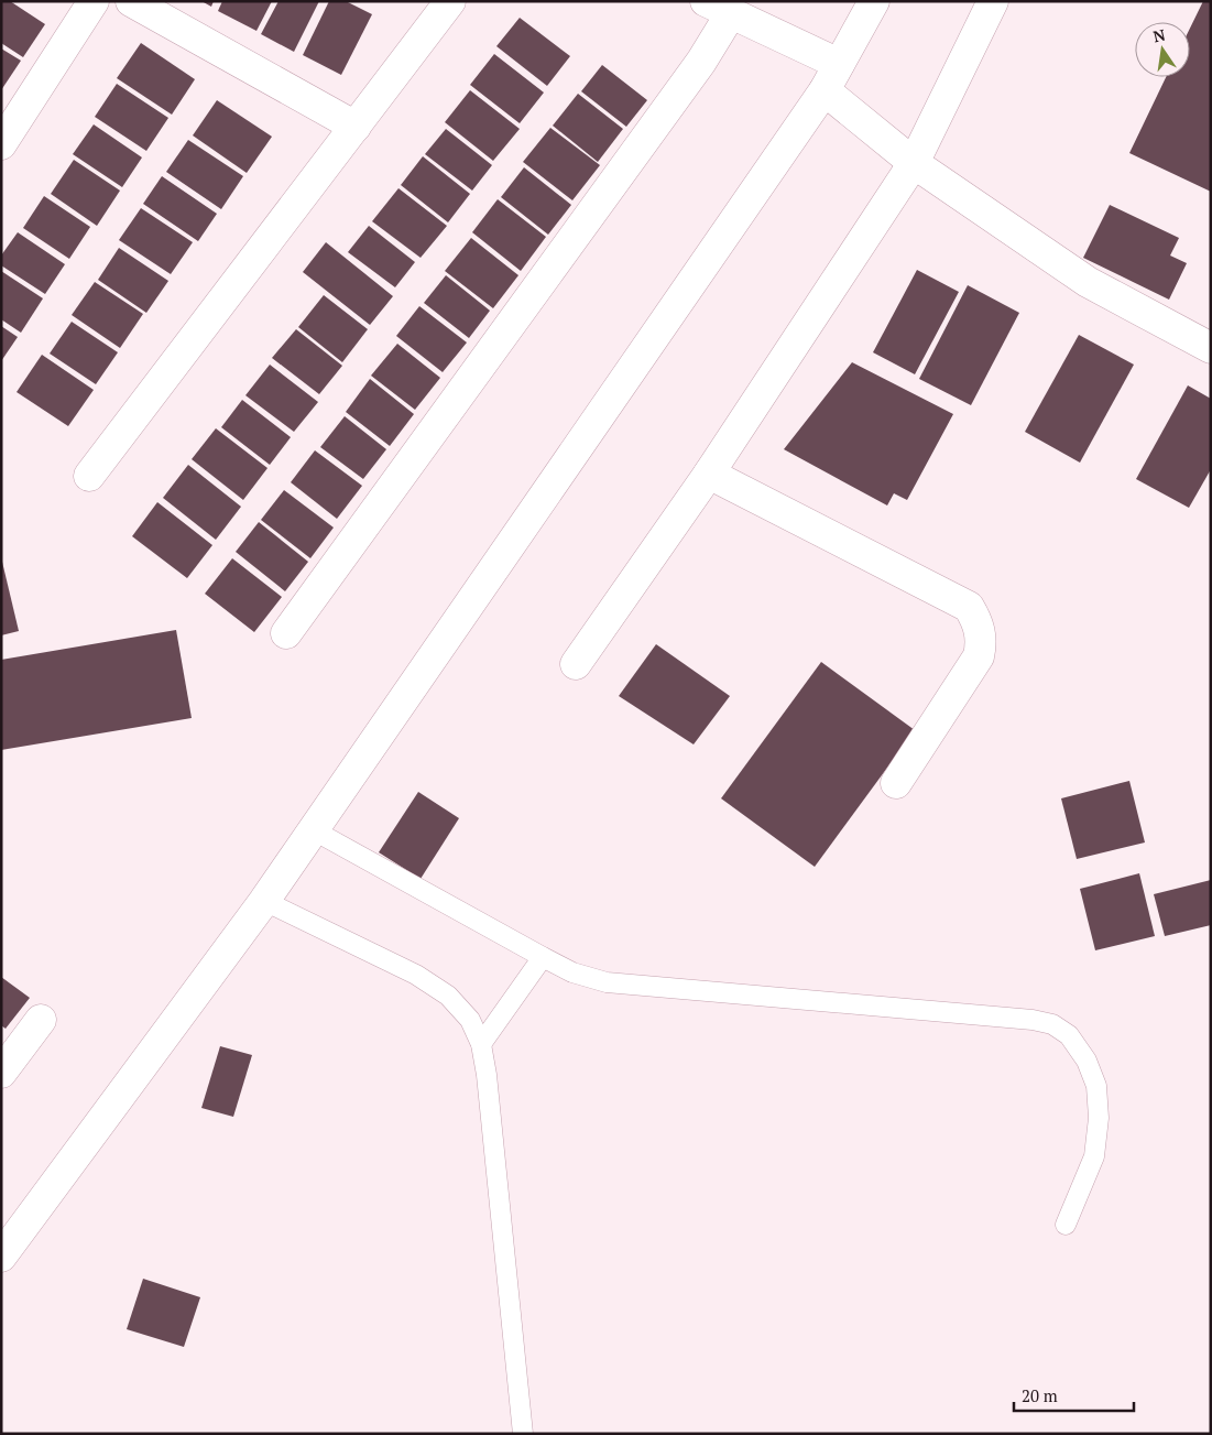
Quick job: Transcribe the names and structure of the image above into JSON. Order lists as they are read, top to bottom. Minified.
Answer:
{"scale_bar":"20 m","north":"top"}
